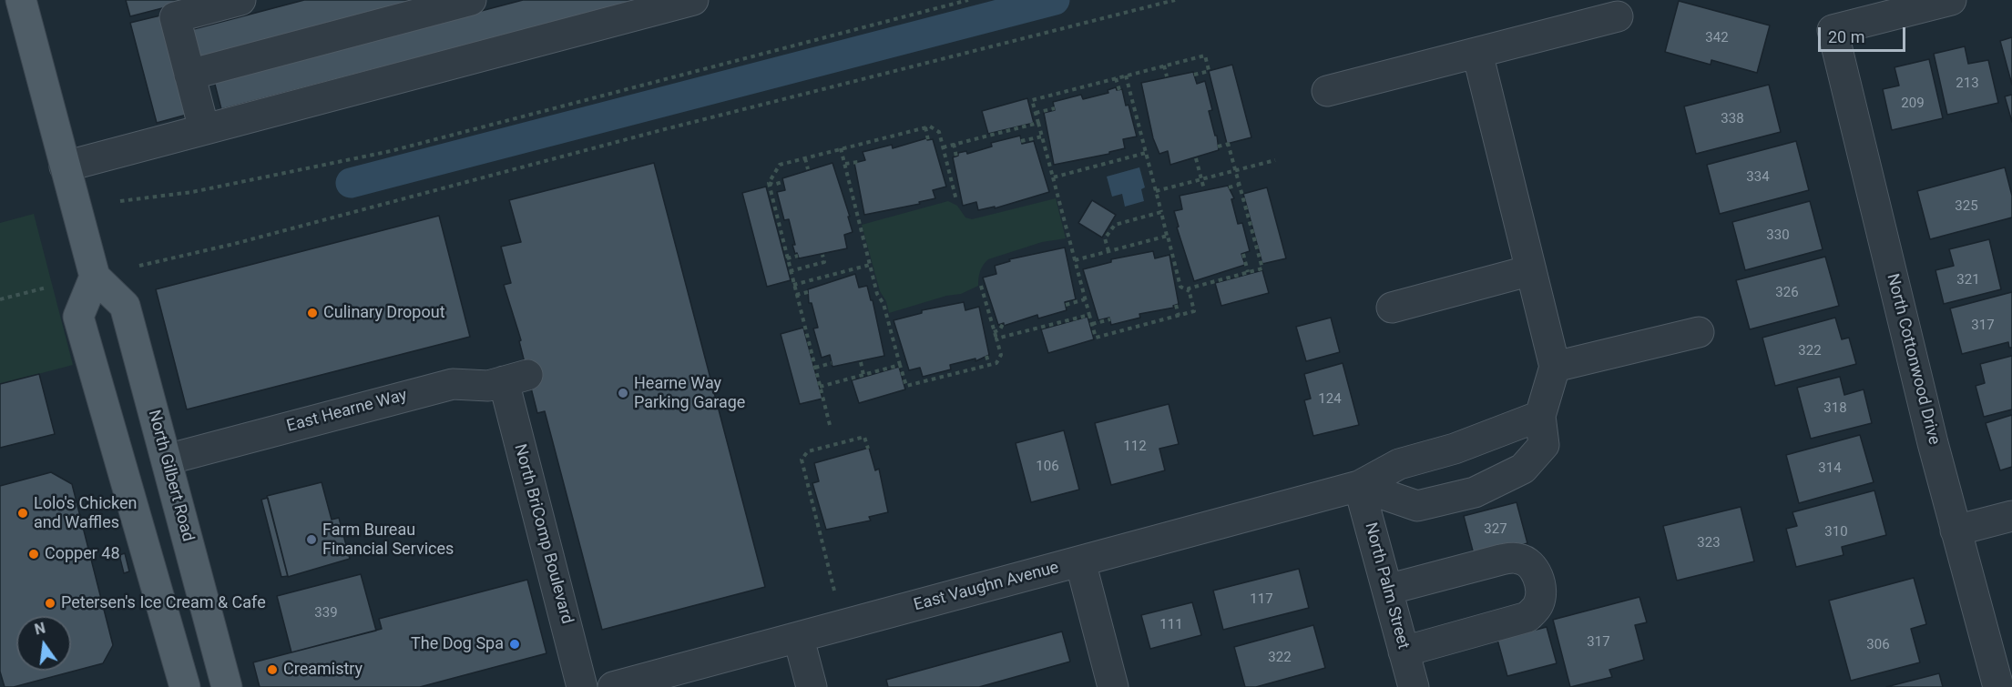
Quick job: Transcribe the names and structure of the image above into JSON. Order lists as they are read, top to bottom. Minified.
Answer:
{"streets":{"main road":["North Gilbert Road"],"street":["North Cottonwood Drive","East Hearne Way","North BriComp Boulevard","North Palm Street","East Vaughn Avenue"]},"crossings":[["East Hearne Way","North Gilbert Road"],["East Hearne Way","North BriComp Boulevard"],["North Palm Street","East Vaughn Avenue"]],"places":["Culinary Dropout","Hearne Way Parking Garage","Lolo's Chicken and Waffles","Farm Bureau Financial Services","Copper 48","Petersen's Ice Cream & Cafe","The Dog Spa","Creamistry"],"house_numbers":["342","213","209","338","334","325","330","321","326","317","322","124","318","112","106","314","327","310","323","117","339","111","317","306","322"],"scale_bar":"20 m","north":"top"}
